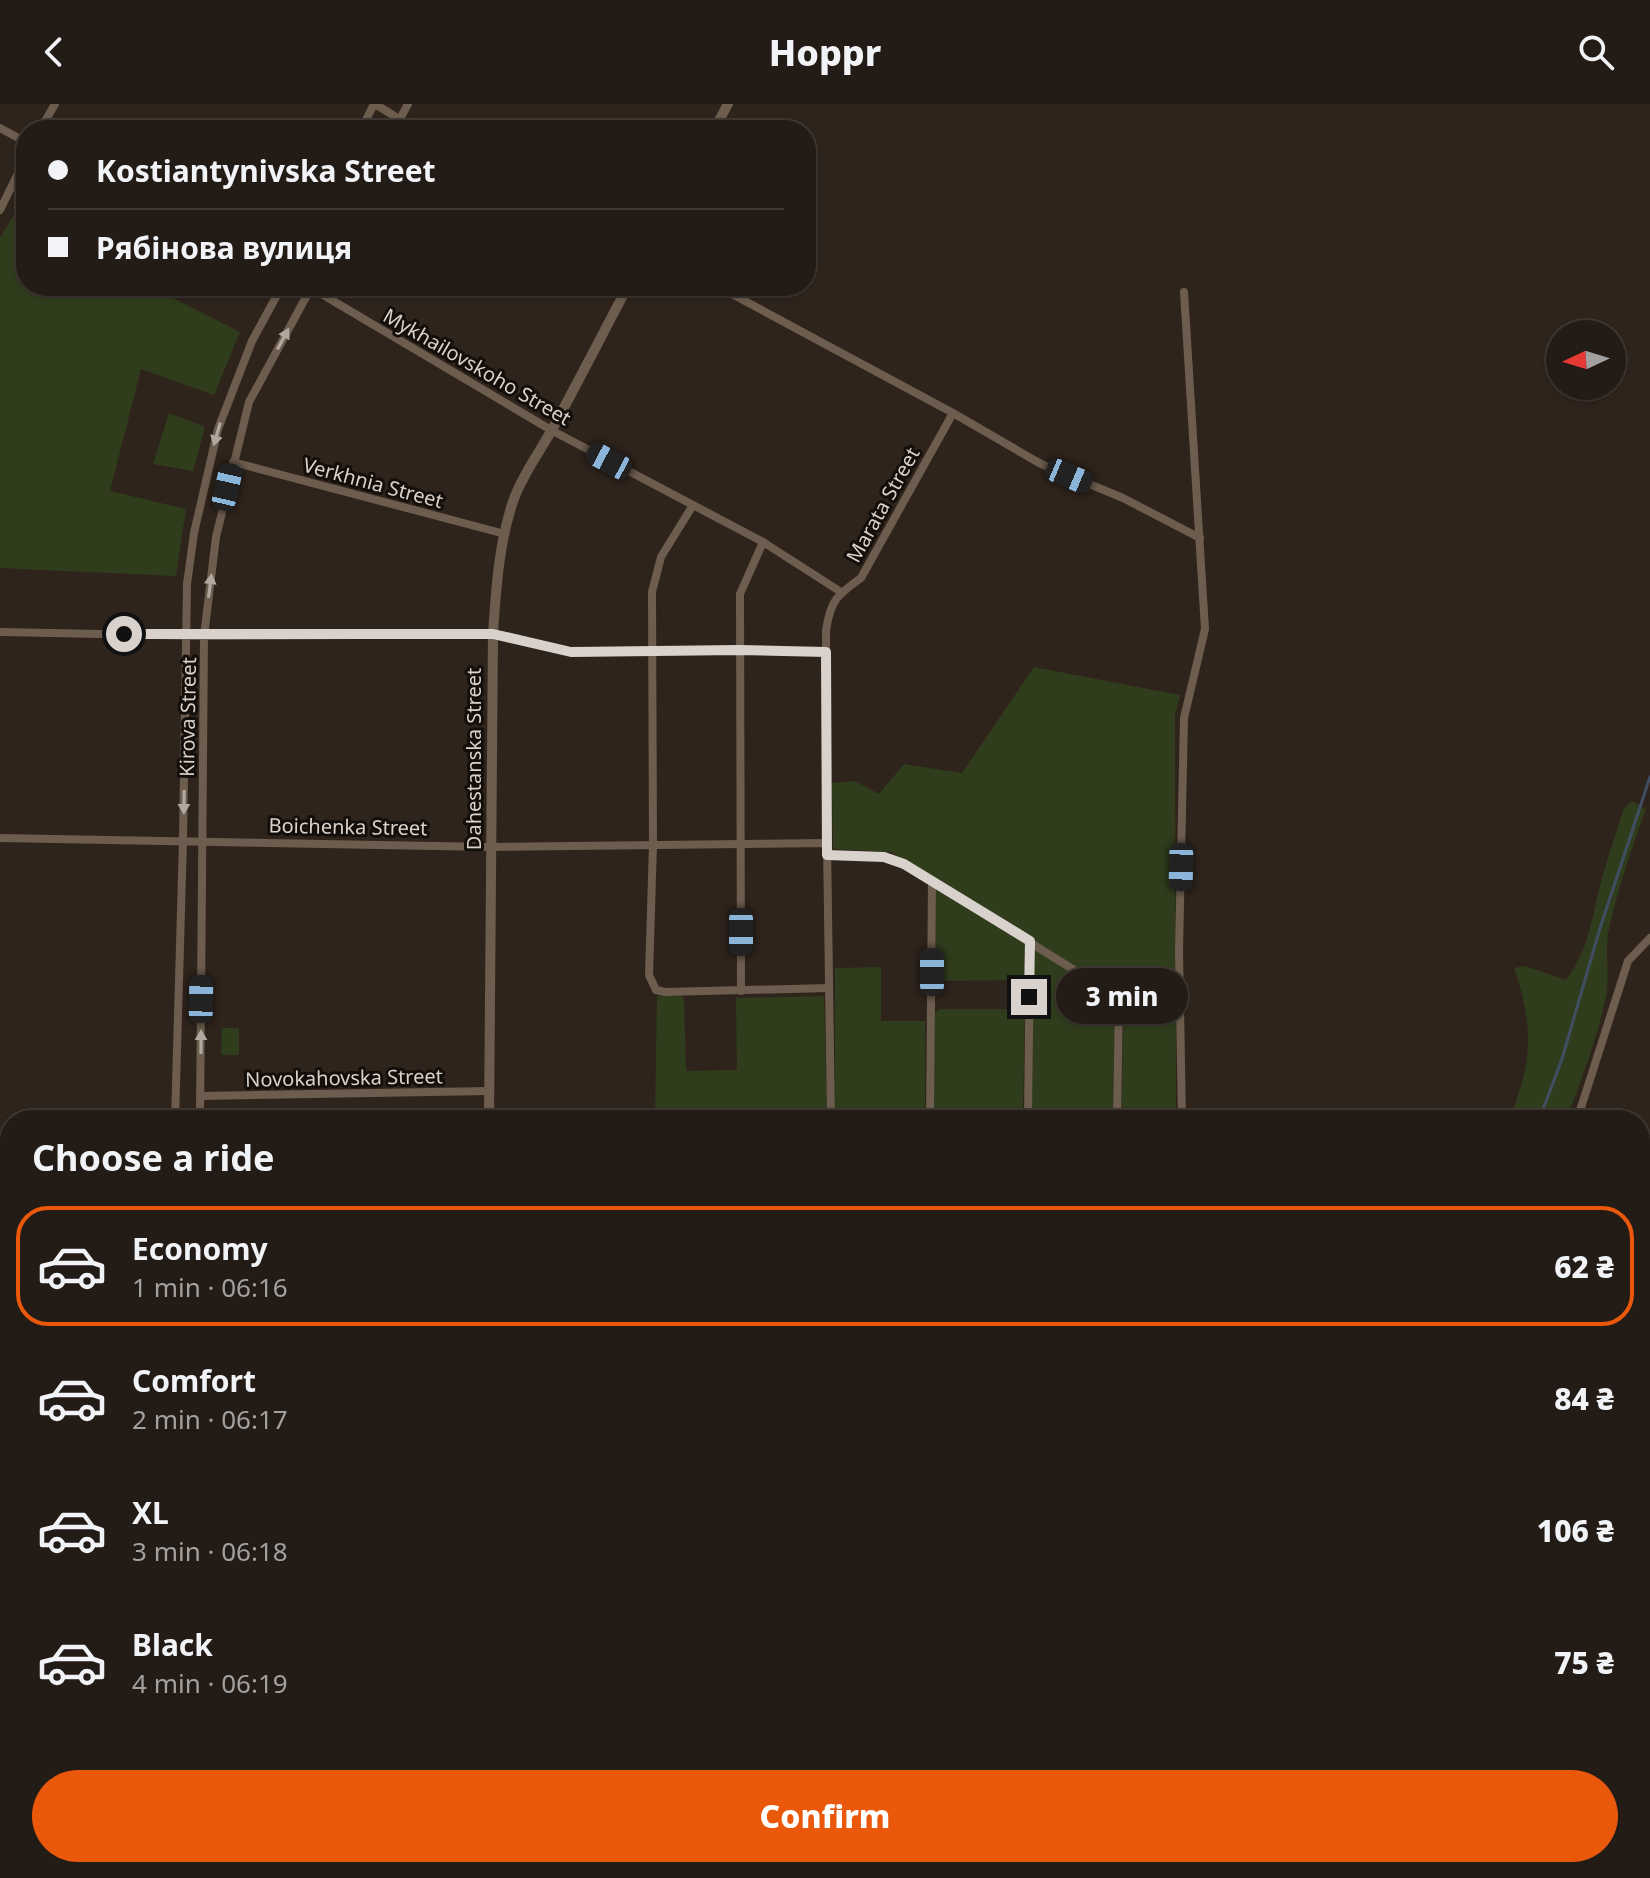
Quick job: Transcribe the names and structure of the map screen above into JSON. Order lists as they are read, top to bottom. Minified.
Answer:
{"streets":{"street":["Mykhailovskoho Street","Verkhnia Street","Marata Street","Kirova Street","Dahestanska Street","Boichenka Street","Novokahovska Street"]},"crossings":[["Mykhailovskoho Street","Marata Street"],["Mykhailovskoho Street","Dahestanska Street"],["Verkhnia Street","Kirova Street"],["Verkhnia Street","Dahestanska Street"],["Marata Street","Boichenka Street"],["Kirova Street","Boichenka Street"],["Kirova Street","Novokahovska Street"],["Dahestanska Street","Boichenka Street"],["Dahestanska Street","Novokahovska Street"]],"north":"left","page":{"header":"Hoppr","banner":["Kostiantynivska Street","Рябінова вулиця"],"bubble":"3 min","heading":"Choose a ride","list":[{"name":"Economy","note":"1 min · 06:16","value":"62 ₴"},{"name":"Comfort","note":"2 min · 06:17","value":"84 ₴"},{"name":"XL","note":"3 min · 06:18","value":"106 ₴"},{"name":"Black","note":"4 min · 06:19","value":"75 ₴"}],"buttons":"Confirm"}}
